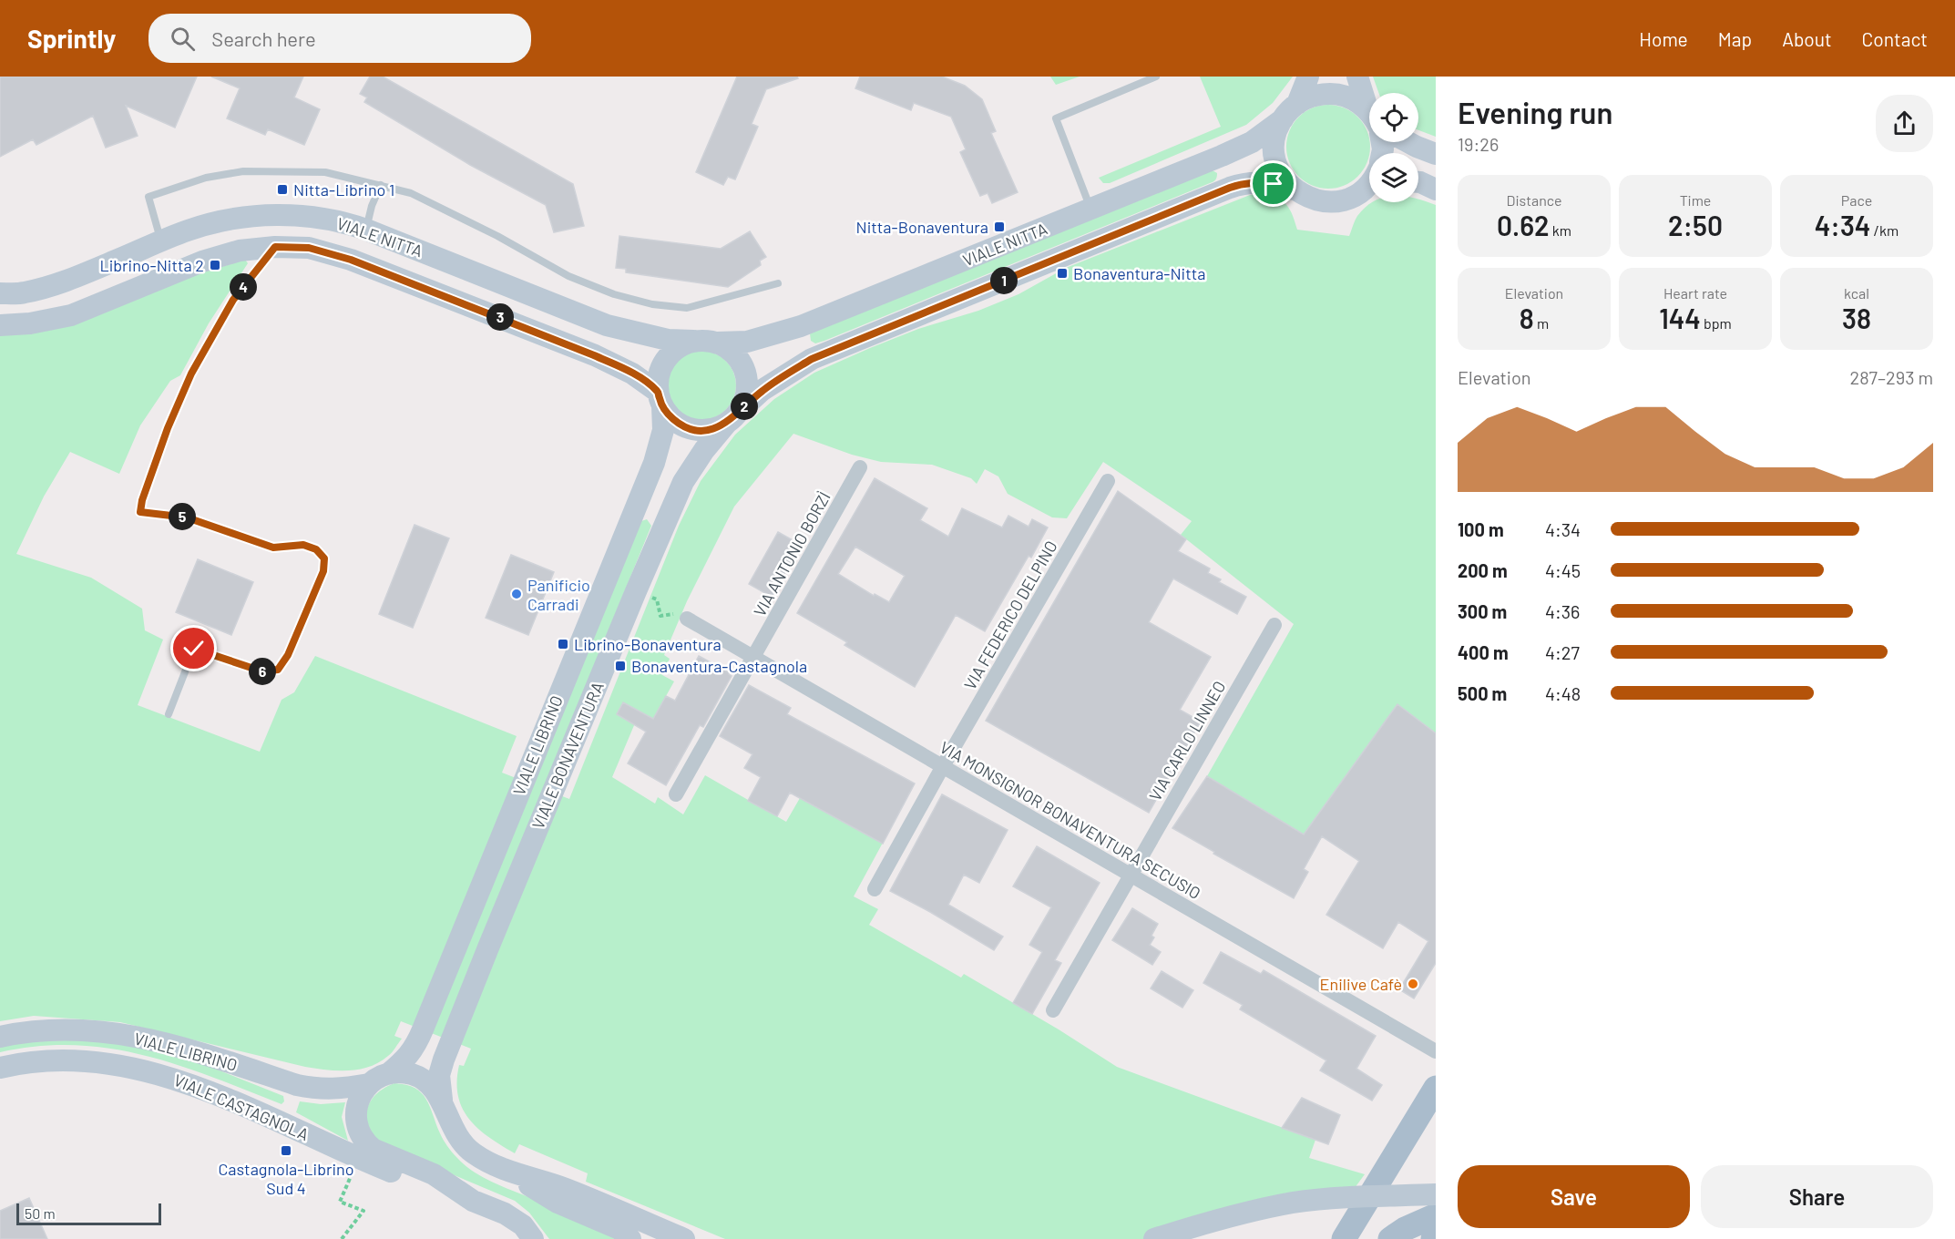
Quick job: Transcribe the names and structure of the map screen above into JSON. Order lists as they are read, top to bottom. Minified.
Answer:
{"streets":{"main road":["VIALE NITTA","VIALE LIBRINO","VIALE BONAVENTURA","VIALE CASTAGNOLA"],"street":["VIA ANTONIO BORZÌ","VIA FEDERICO DELPINO","VIA CARLO LINNEO","VIA MONSIGNOR BONAVENTURA SECUSIO"]},"crossings":[["VIALE NITTA","VIALE LIBRINO"],["VIALE NITTA","VIALE BONAVENTURA"],["VIA ANTONIO BORZÌ","VIA MONSIGNOR BONAVENTURA SECUSIO"],["VIA FEDERICO DELPINO","VIA MONSIGNOR BONAVENTURA SECUSIO"],["VIA CARLO LINNEO","VIA MONSIGNOR BONAVENTURA SECUSIO"],["VIALE LIBRINO","VIALE BONAVENTURA"]],"places":{"transit":["Nitta-Librino 1","Nitta-Bonaventura","Librino-Nitta 2","Bonaventura-Nitta","Librino-Bonaventura","Bonaventura-Castagnola","Castagnola-Librino Sud 4"],"other":["Panificio Carradi","Enilive Cafè"]},"scale_bar":"50 m","page":{"header":"Sprintly","search":"Search here","nav":["Home","Map","About","Contact"],"heading":["Evening run","19:26"],"stats":[["Distance","0.62 km"],["Time","2:50"],["Pace","4:34 /km"],["Elevation","8 m"],["Heart rate","144 bpm"],["kcal","38"]],"pins":["1","4","3","2","5","6"],"chart":["Elevation","287–293 m"],"list":[{"name":"100 m","note":"4:34"},{"name":"200 m","note":"4:45"},{"name":"300 m","note":"4:36"},{"name":"400 m","note":"4:27"},{"name":"500 m","note":"4:48"}],"buttons":["Save","Share"],"scale":"50 m"}}
